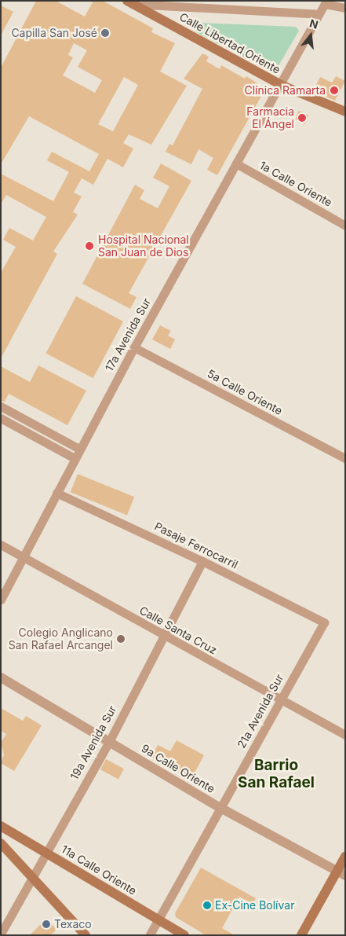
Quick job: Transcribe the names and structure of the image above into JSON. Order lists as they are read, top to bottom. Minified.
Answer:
{"streets":{"main road":["Calle Libertad Oriente","11a Calle Oriente"],"street":["1a Calle Oriente","17a Avenida Sur","5a Calle Oriente","Pasaje Ferrocarril","Calle Santa Cruz","21a Avenida Sur","19a Avenida Sur","9a Calle Oriente"]},"crossings":[["Calle Libertad Oriente","17a Avenida Sur"],["1a Calle Oriente","17a Avenida Sur"],["17a Avenida Sur","5a Calle Oriente"],["17a Avenida Sur","Pasaje Ferrocarril"],["17a Avenida Sur","Calle Santa Cruz"],["Pasaje Ferrocarril","21a Avenida Sur"],["Pasaje Ferrocarril","19a Avenida Sur"],["Calle Santa Cruz","21a Avenida Sur"],["Calle Santa Cruz","19a Avenida Sur"],["21a Avenida Sur","9a Calle Oriente"],["21a Avenida Sur","11a Calle Oriente"],["19a Avenida Sur","9a Calle Oriente"],["19a Avenida Sur","11a Calle Oriente"]],"districts":["Barrio San Rafael"],"places":["Capilla San José","Clínica Ramarta","Farmacia El Ángel","Hospital Nacional San Juan de Dios","Colegio Anglicano San Rafael Arcangel","Ex-Cine Bolívar","Texaco"],"north":"top"}
